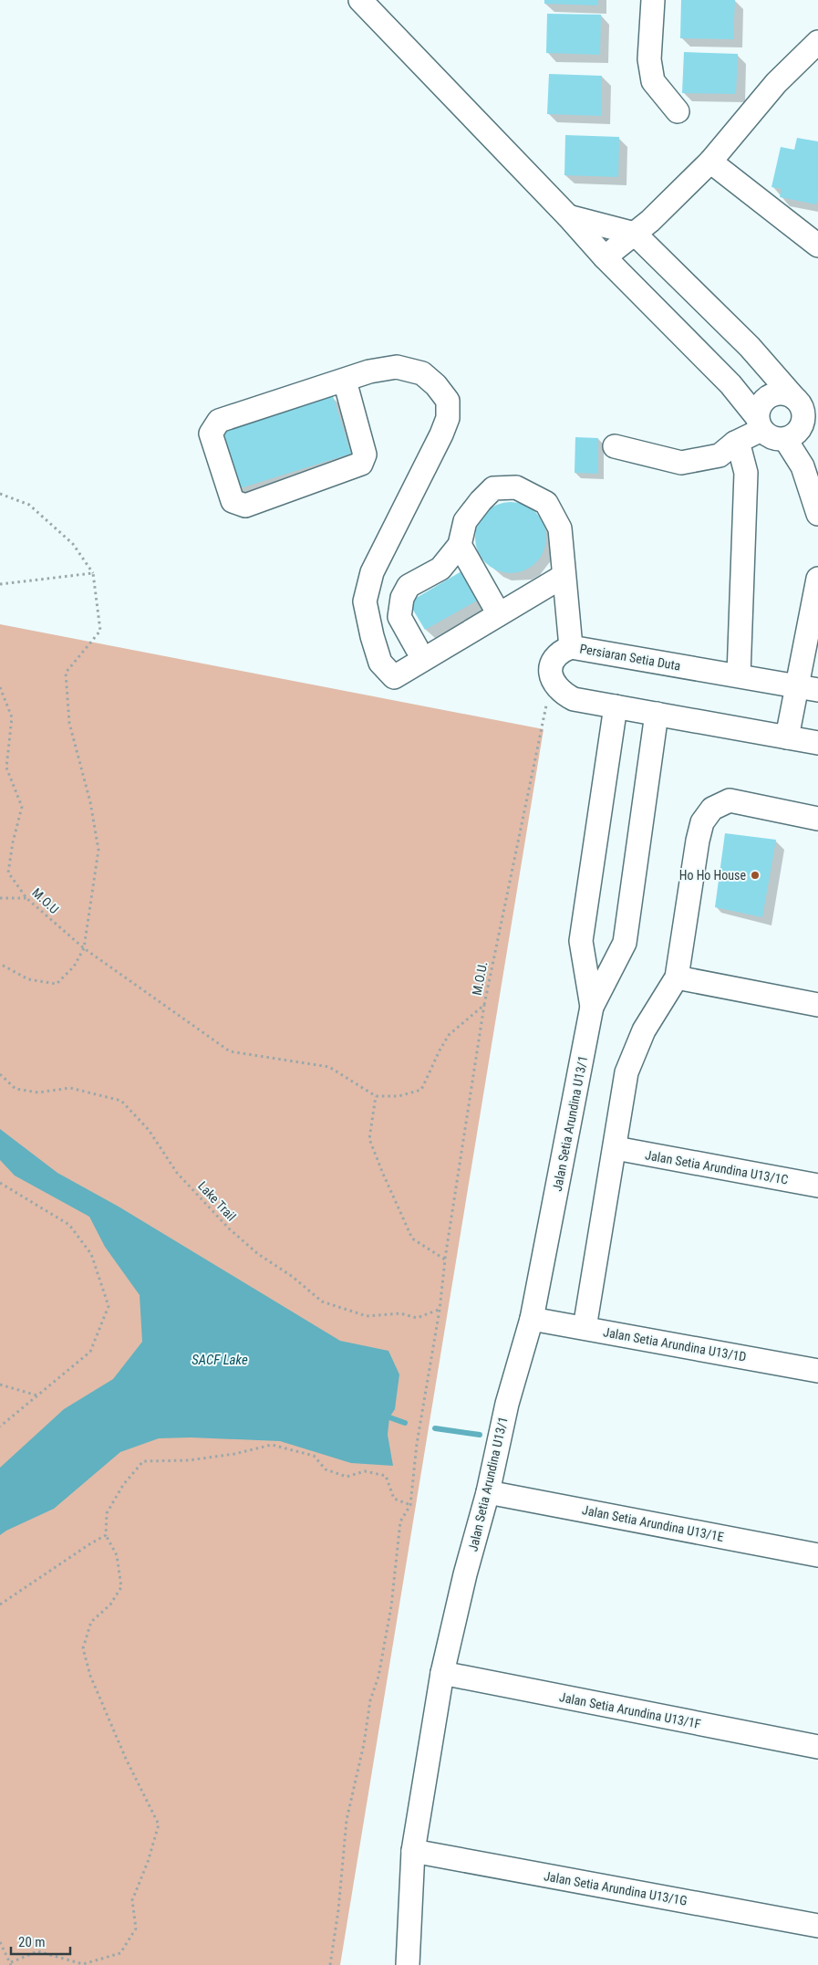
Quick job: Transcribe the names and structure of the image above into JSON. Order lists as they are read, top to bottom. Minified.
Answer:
{"streets":{"street":["Persiaran Setia Duta","Jalan Setia Arundina U13/1","Jalan Setia Arundina U13/1C","Jalan Setia Arundina U13/1D","Jalan Setia Arundina U13/1E","Jalan Setia Arundina U13/1F","Jalan Setia Arundina U13/1G"],"path":["M.O.U","M.O.U.","Lake Trail"]},"crossings":[["M.O.U","M.O.U."],["Jalan Setia Arundina U13/1","Jalan Setia Arundina U13/1D"],["Jalan Setia Arundina U13/1","Jalan Setia Arundina U13/1E"],["Jalan Setia Arundina U13/1","Jalan Setia Arundina U13/1F"],["Jalan Setia Arundina U13/1","Jalan Setia Arundina U13/1G"]],"water":["SACF Lake"],"places":["Ho Ho House"],"scale_bar":"20 m"}
